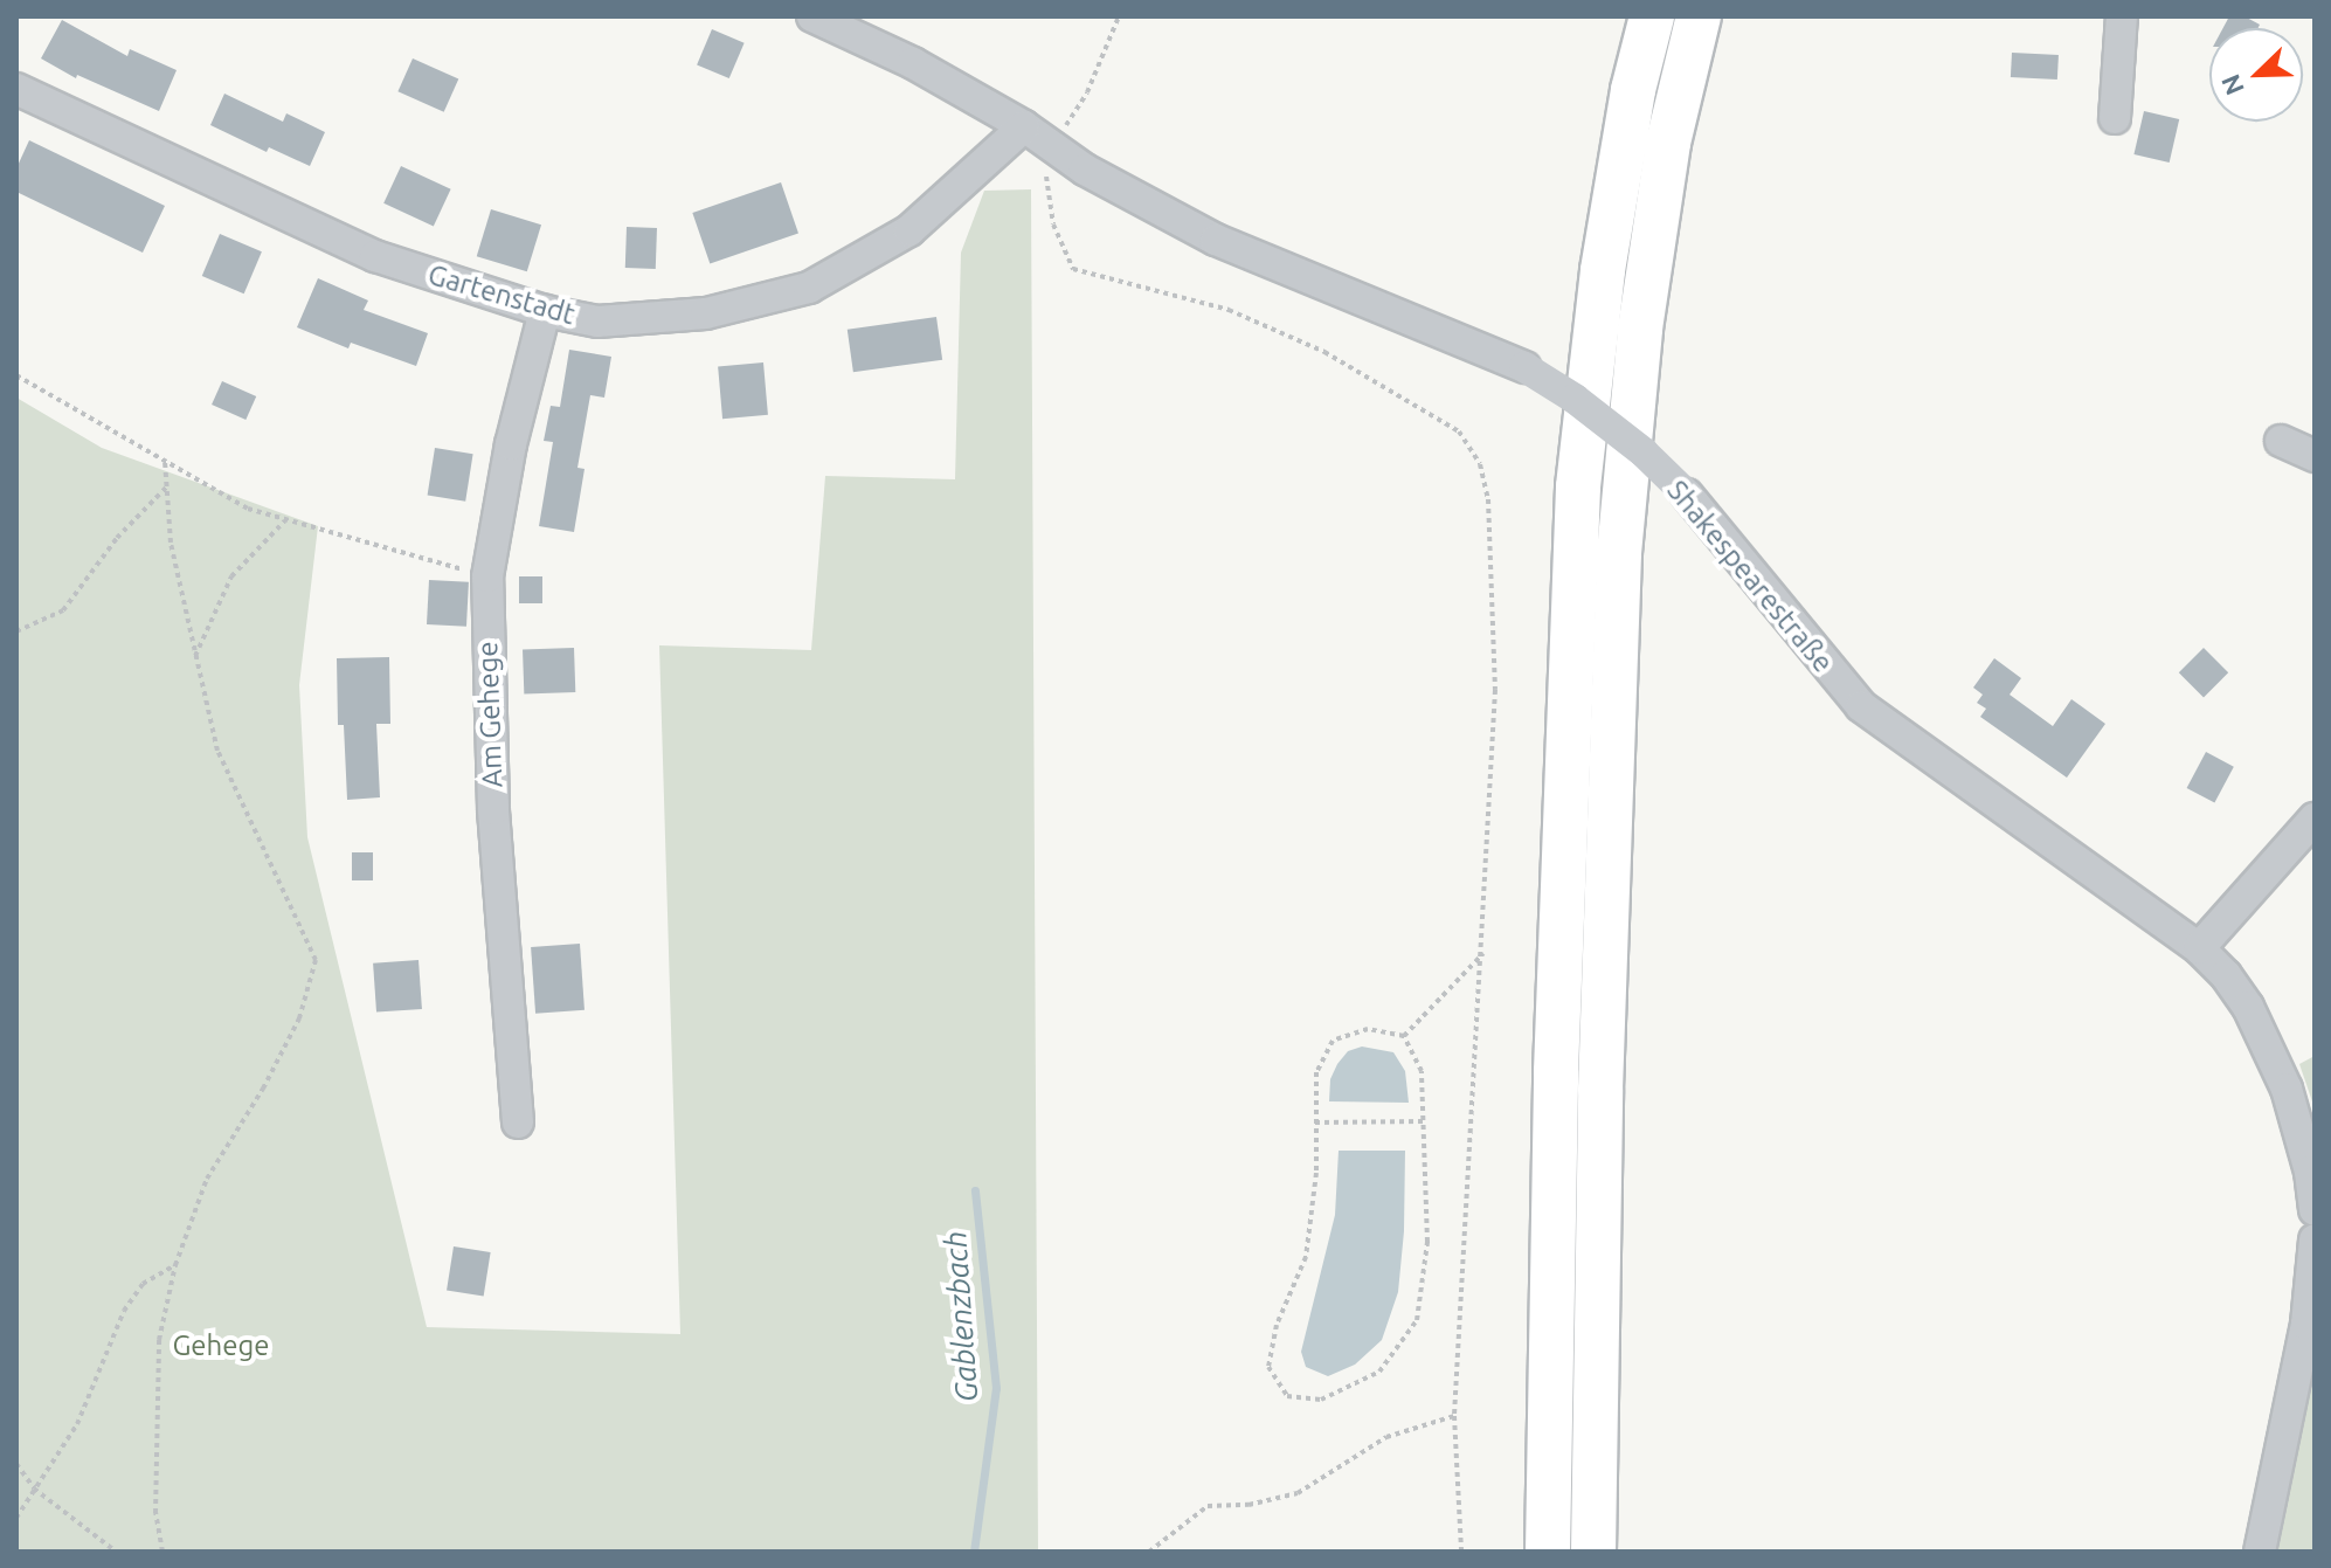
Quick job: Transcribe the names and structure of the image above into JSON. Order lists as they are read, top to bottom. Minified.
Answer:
{"streets":{"street":["Gartenstadt","Shakespearestraße","Am Gehege"]},"crossings":[["Gartenstadt","Shakespearestraße"],["Gartenstadt","Am Gehege"]],"water":["Gablenzbach"],"parks":["Gehege"],"north":"bottom left"}
